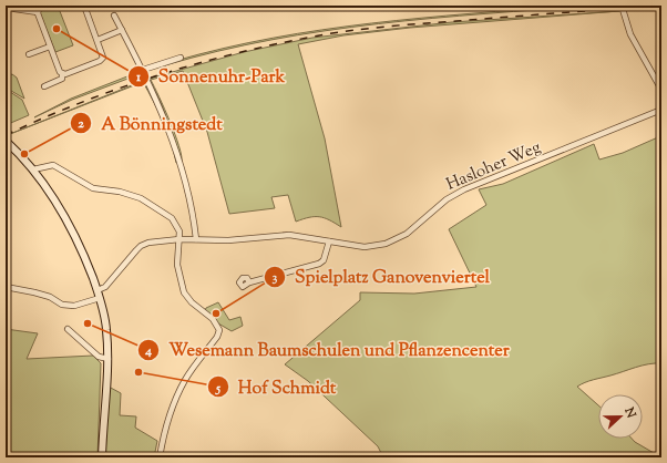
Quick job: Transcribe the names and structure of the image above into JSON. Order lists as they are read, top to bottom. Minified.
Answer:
{"streets":{"street":["Hasloher Weg"]},"places":["Sonnenuhr-Park","A Bönningstedt","Spielplatz Ganovenviertel","Wesemann Baumschulen und Pflanzencenter","Hof Schmidt"],"north":"right"}
